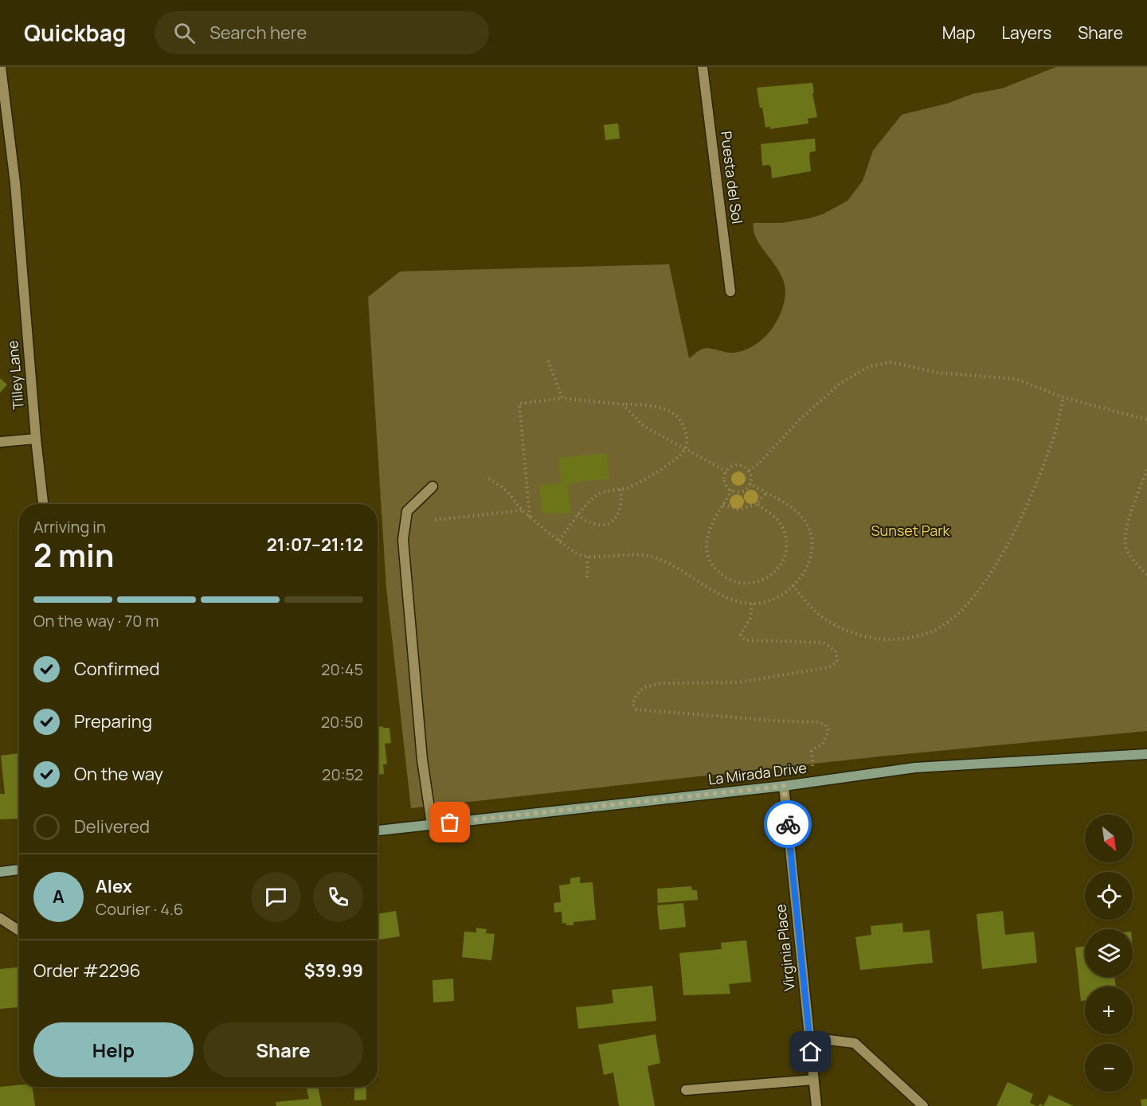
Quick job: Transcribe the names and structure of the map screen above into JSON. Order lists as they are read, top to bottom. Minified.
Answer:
{"streets":{"street":["Puesta del Sol","Tilley Lane","La Mirada Drive","Virginia Place"]},"crossings":[["La Mirada Drive","Virginia Place"]],"parks":["Sunset Park"],"north":"bottom right","page":{"header":"Quickbag","search":"Search here","nav":["Map","Layers","Share"],"heading":["2 min","Arriving in","21:07–21:12"],"panel":["Alex","Courier · 4.6","Order #2296","$39.99"],"bar":"On the way · 70 m","list":[["Confirmed","20:45"],["Preparing","20:50"],["On the way","20:52"],"Delivered"],"map_buttons":["+","−"],"round":"A","buttons":["Help","Share"]}}
